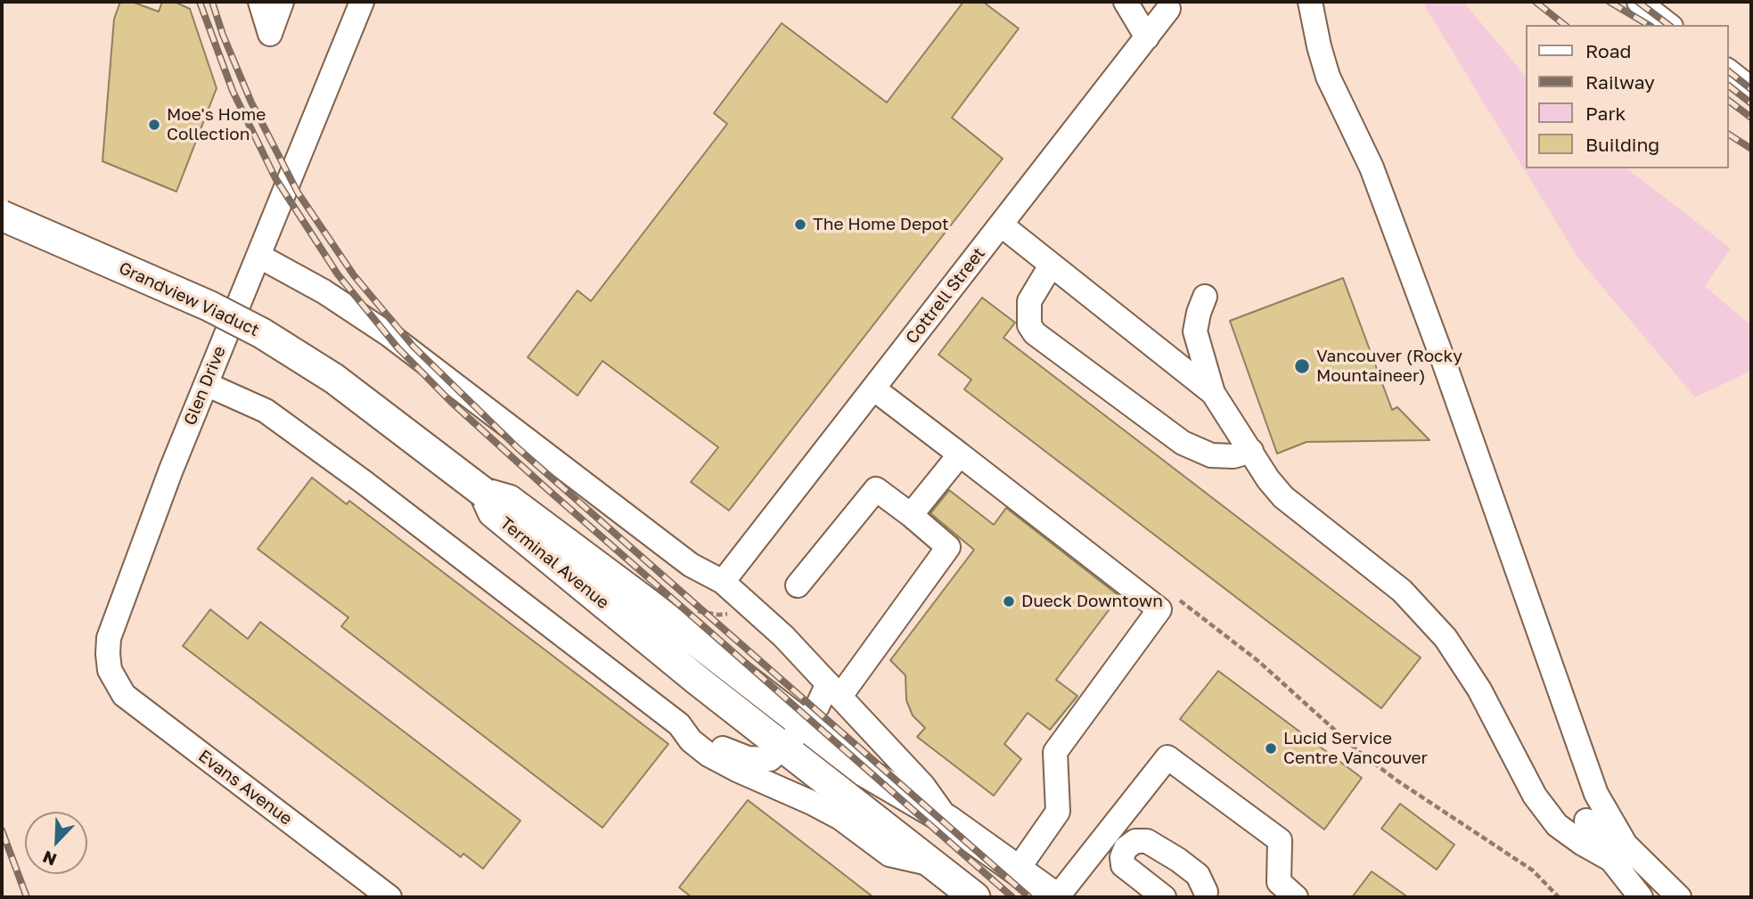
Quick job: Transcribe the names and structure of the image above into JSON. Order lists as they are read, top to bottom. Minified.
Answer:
{"streets":{"main road":["Grandview Viaduct","Terminal Avenue"],"street":["Cottrell Street","Glen Drive","Evans Avenue"]},"crossings":[["Cottrell Street","Terminal Avenue"],["Grandview Viaduct","Terminal Avenue"],["Glen Drive","Terminal Avenue"],["Glen Drive","Evans Avenue"]],"places":["Moe's Home Collection","The Home Depot","Vancouver (Rocky Mountaineer)","Dueck Downtown","Lucid Service Centre Vancouver"],"legend":["Road","Railway","Park","Building"],"north":"bottom left"}
